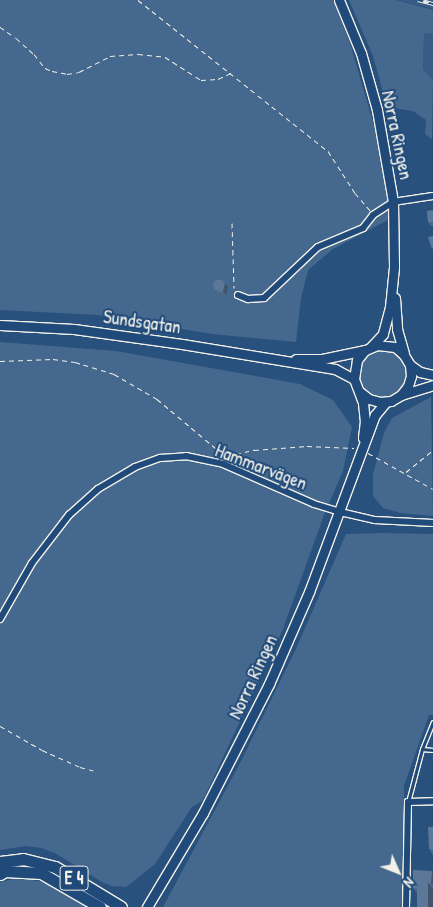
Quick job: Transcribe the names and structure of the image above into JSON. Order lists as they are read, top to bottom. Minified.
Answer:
{"streets":{"highway":["E 4"],"main road":["Norra Ringen","Sundsgatan"],"street":["Hammarvägen"]},"crossings":[["Norra Ringen","Sundsgatan"],["Norra Ringen","Hammarvägen"]],"north":"bottom right"}
